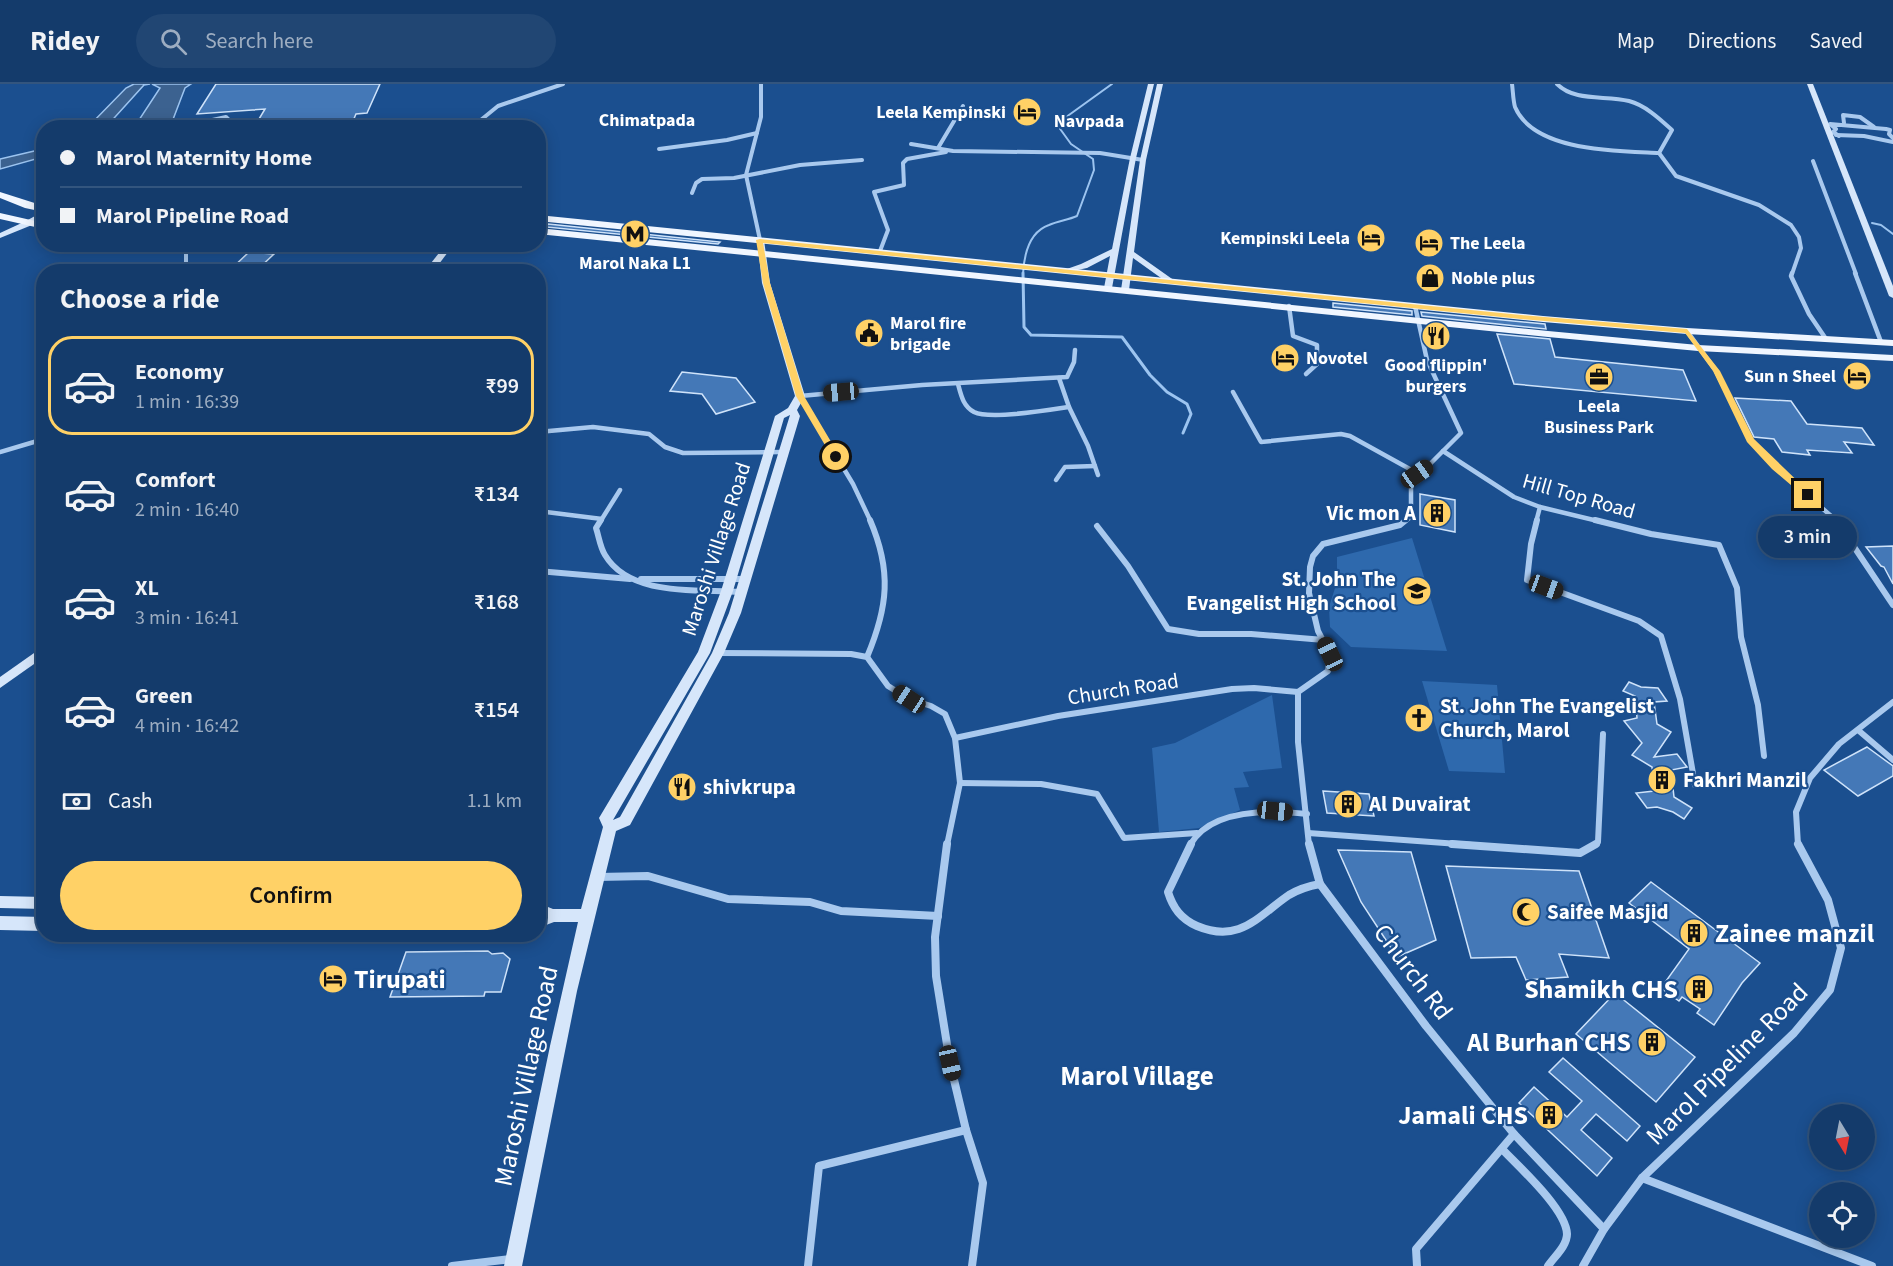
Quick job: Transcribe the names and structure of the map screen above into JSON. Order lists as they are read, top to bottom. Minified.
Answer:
{"streets":{"main road":["Maroshi Village Road"],"street":["Hill Top Road","Church Road","Church Rd","Marol Pipeline Road"]},"crossings":[["Church Road","Church Rd"],["Church Rd","Marol Pipeline Road"]],"districts":["Chimatpada","Navpada","Marol Village"],"places":{"hotel":["Leela Kempinski","Kempinski Leela","The Leela","Novotel","Sun n Sheel","Tirupati"],"metro station":["Marol Naka L1"],"shop":["Noble plus"],"public building":["Marol fire brigade"],"restaurant":["Good flippin' burgers","shivkrupa"],"office":["Leela Business Park"],"building":["Vic mon A","Fakhri Manzil","Al Duvairat","Zainee manzil","Shamikh CHS","Al Burhan CHS","Jamali CHS"],"school or university":["St. John The Evangelist High School"],"church":["St. John The Evangelist Church, Marol"],"mosque":["Saifee Masjid"]},"north":"bottom","page":{"header":"Ridey","search":"Search here","nav":["Map","Directions","Saved"],"banner":["Marol Maternity Home","Marol Pipeline Road"],"heading":"Choose a ride","list":[{"name":"Economy","note":"1 min · 16:39","value":"₹99"},{"name":"Comfort","note":"2 min · 16:40","value":"₹134"},{"name":"XL","note":"3 min · 16:41","value":"₹168"},{"name":"Green","note":"4 min · 16:42","value":"₹154"}],"bubble":"3 min","pay":["Cash","1.1 km"],"buttons":"Confirm"}}
